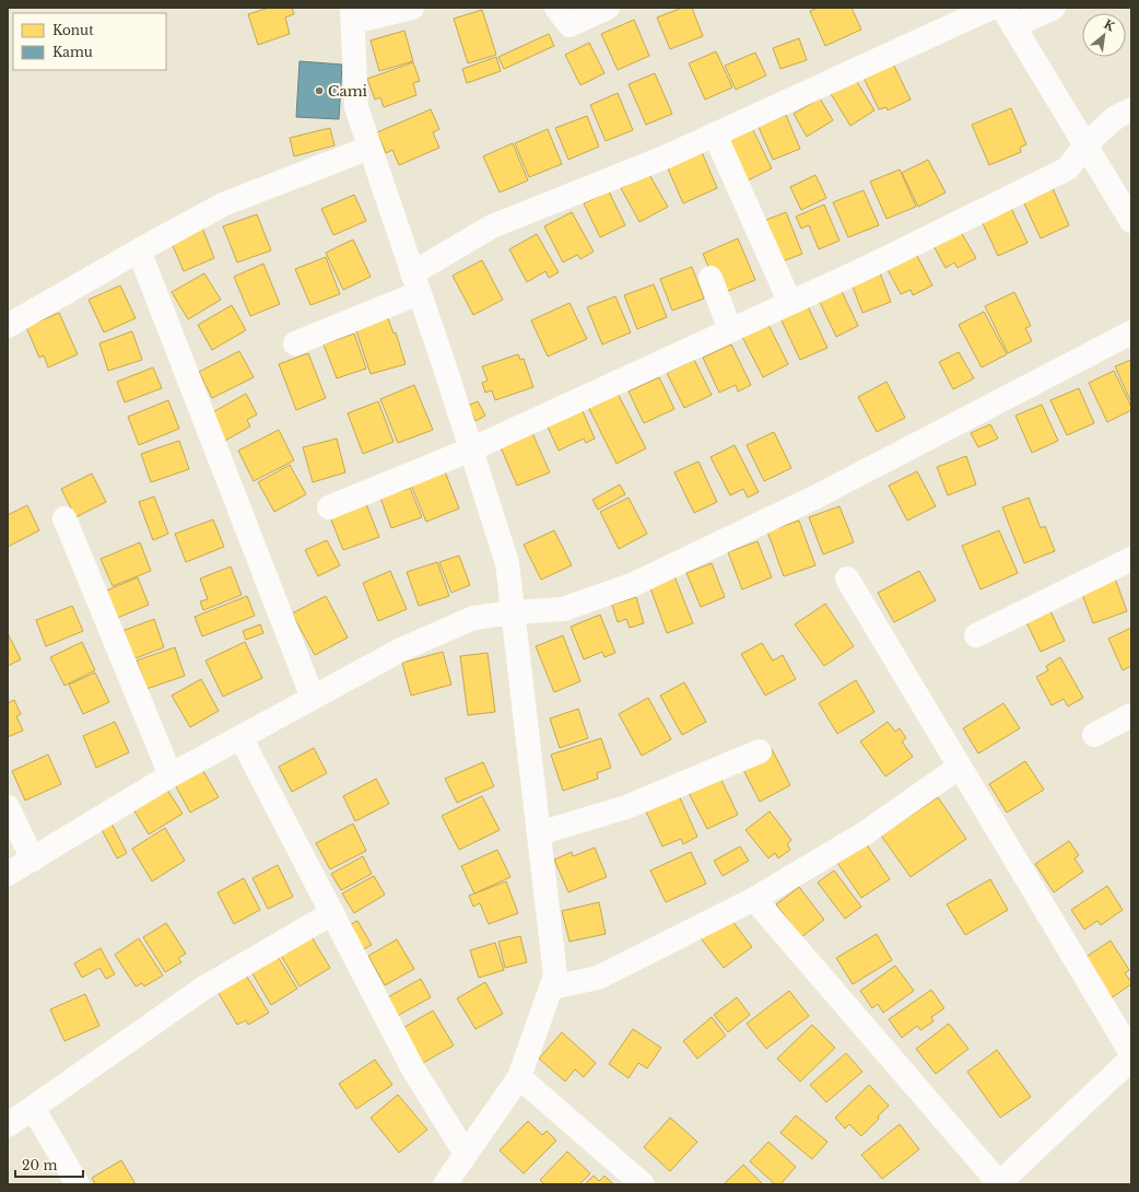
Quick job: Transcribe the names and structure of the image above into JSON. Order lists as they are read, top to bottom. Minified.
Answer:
{"places":["Cami"],"legend":["Konut","Kamu"],"scale_bar":"20 m","north":"top right"}
